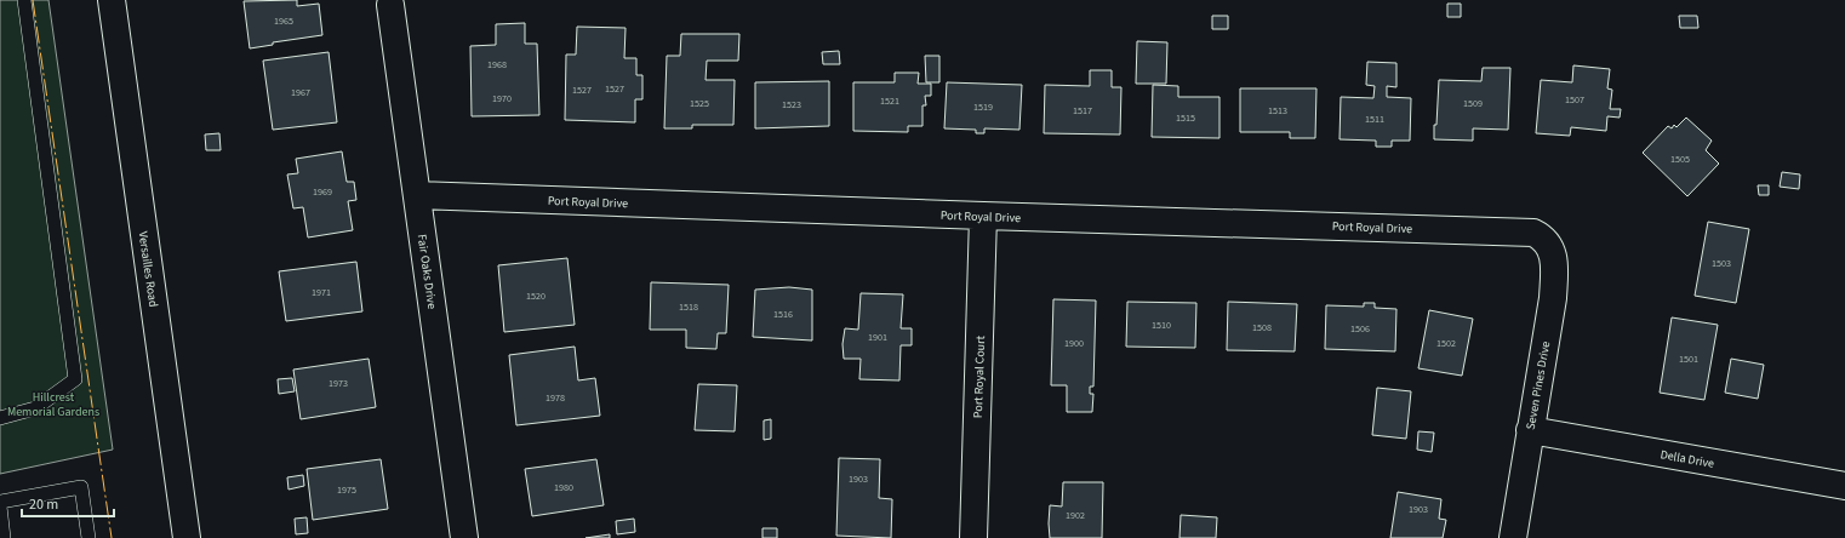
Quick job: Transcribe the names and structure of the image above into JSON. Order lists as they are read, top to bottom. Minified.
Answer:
{"streets":{"street":["Port Royal Drive","Versailles Road","Fair Oaks Drive","Port Royal Court","Seven Pines Drive","Della Drive"]},"crossings":[["Port Royal Drive","Fair Oaks Drive"],["Port Royal Drive","Port Royal Court"],["Port Royal Drive","Seven Pines Drive"],["Seven Pines Drive","Della Drive"]],"parks":["Hillcrest Memorial Gardens"],"house_numbers":["1965","1968","1527","1527","1967","1970","1507","1521","1525","1509","1523","1519","1517","1513","1515","1511","1505","1969","1503","1971","1520","1518","1516","1510","1508","1506","1901","1900","1502","1501","1973","1978","1903","1980","1975","1903","1902"],"scale_bar":"20 m"}
